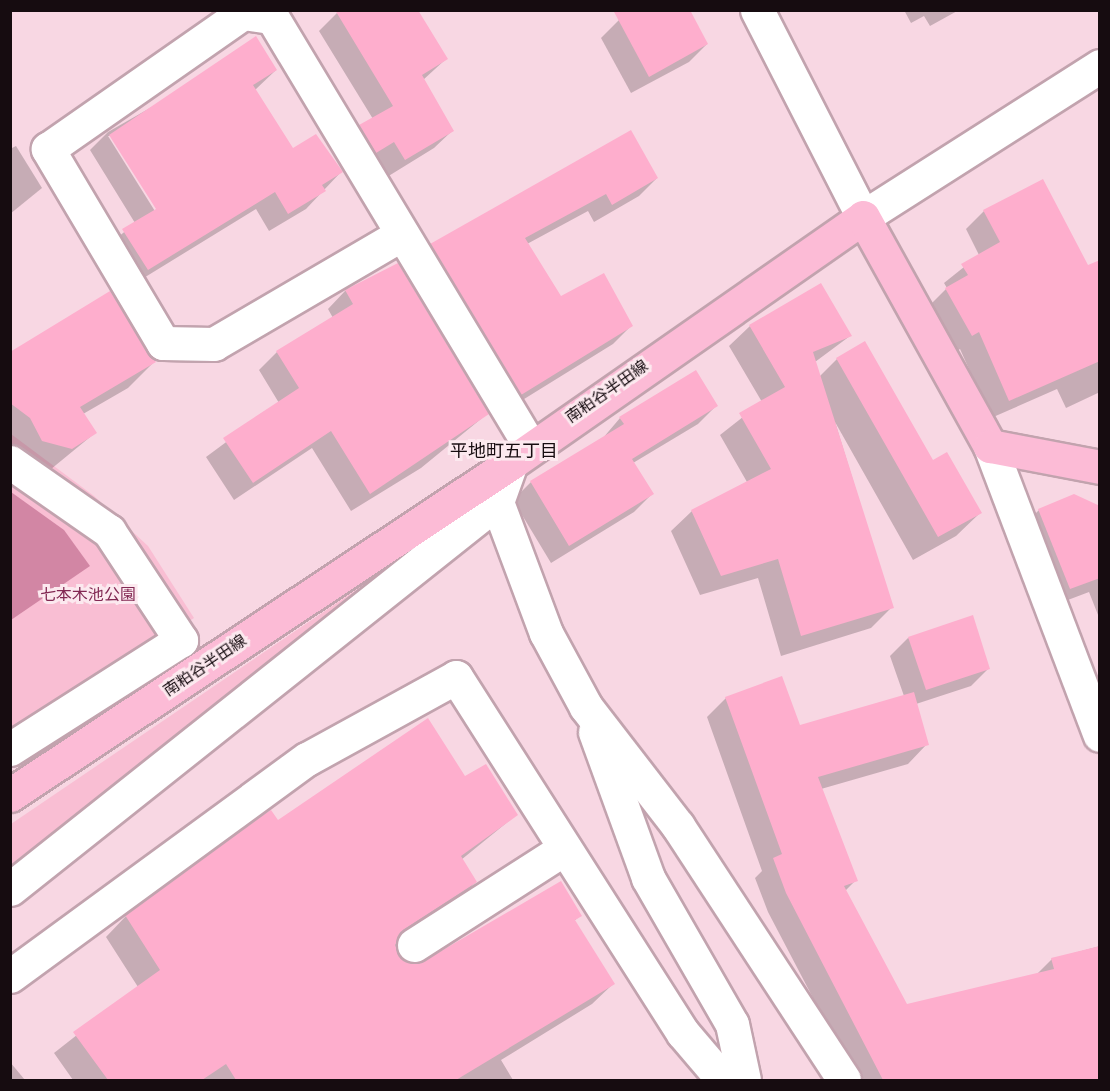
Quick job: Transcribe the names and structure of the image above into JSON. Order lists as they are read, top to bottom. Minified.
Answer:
{"streets":{"main road":["南粕谷半田線"]},"districts":["平地町五丁目"],"parks":["七本木池公園"]}
